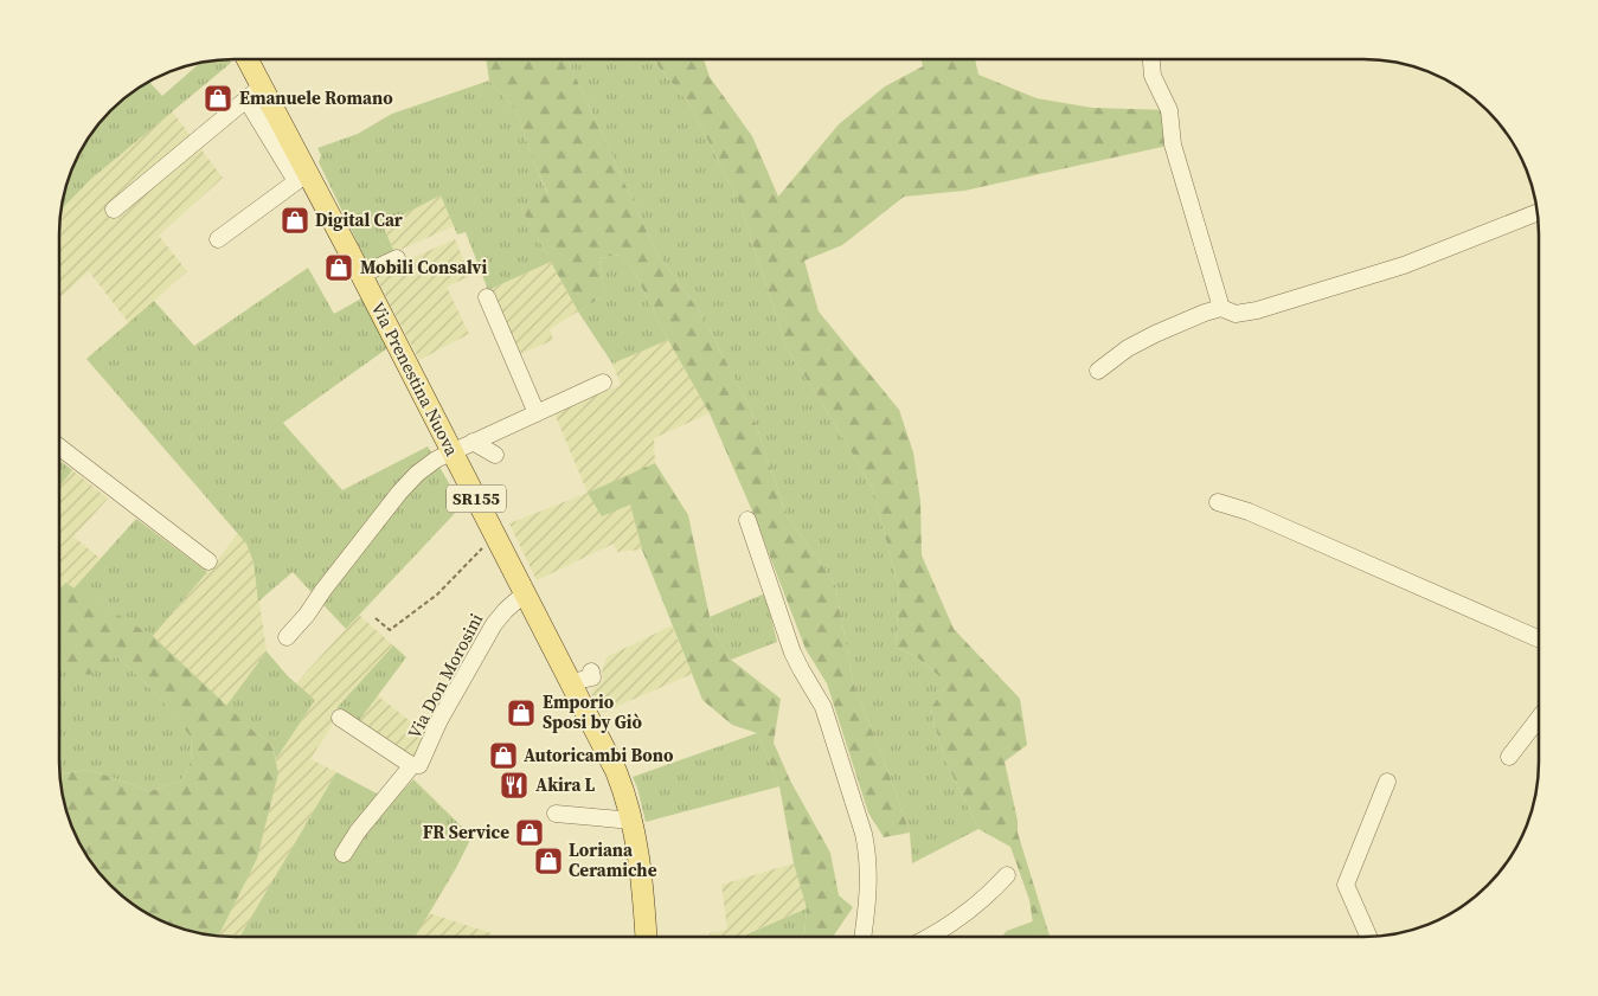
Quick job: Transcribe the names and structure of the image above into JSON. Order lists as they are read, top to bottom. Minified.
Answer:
{"streets":{"main road":["Via Prenestina Nuova","SR155"],"street":["Via Don Morosini"]},"crossings":[["Via Prenestina Nuova","Via Don Morosini"]],"places":{"shop":["Emanuele Romano","Digital Car","Mobili Consalvi","Emporio Sposi by Giò","Autoricambi Bono","FR Service","Loriana Ceramiche"],"restaurant":["Akira L"]}}
